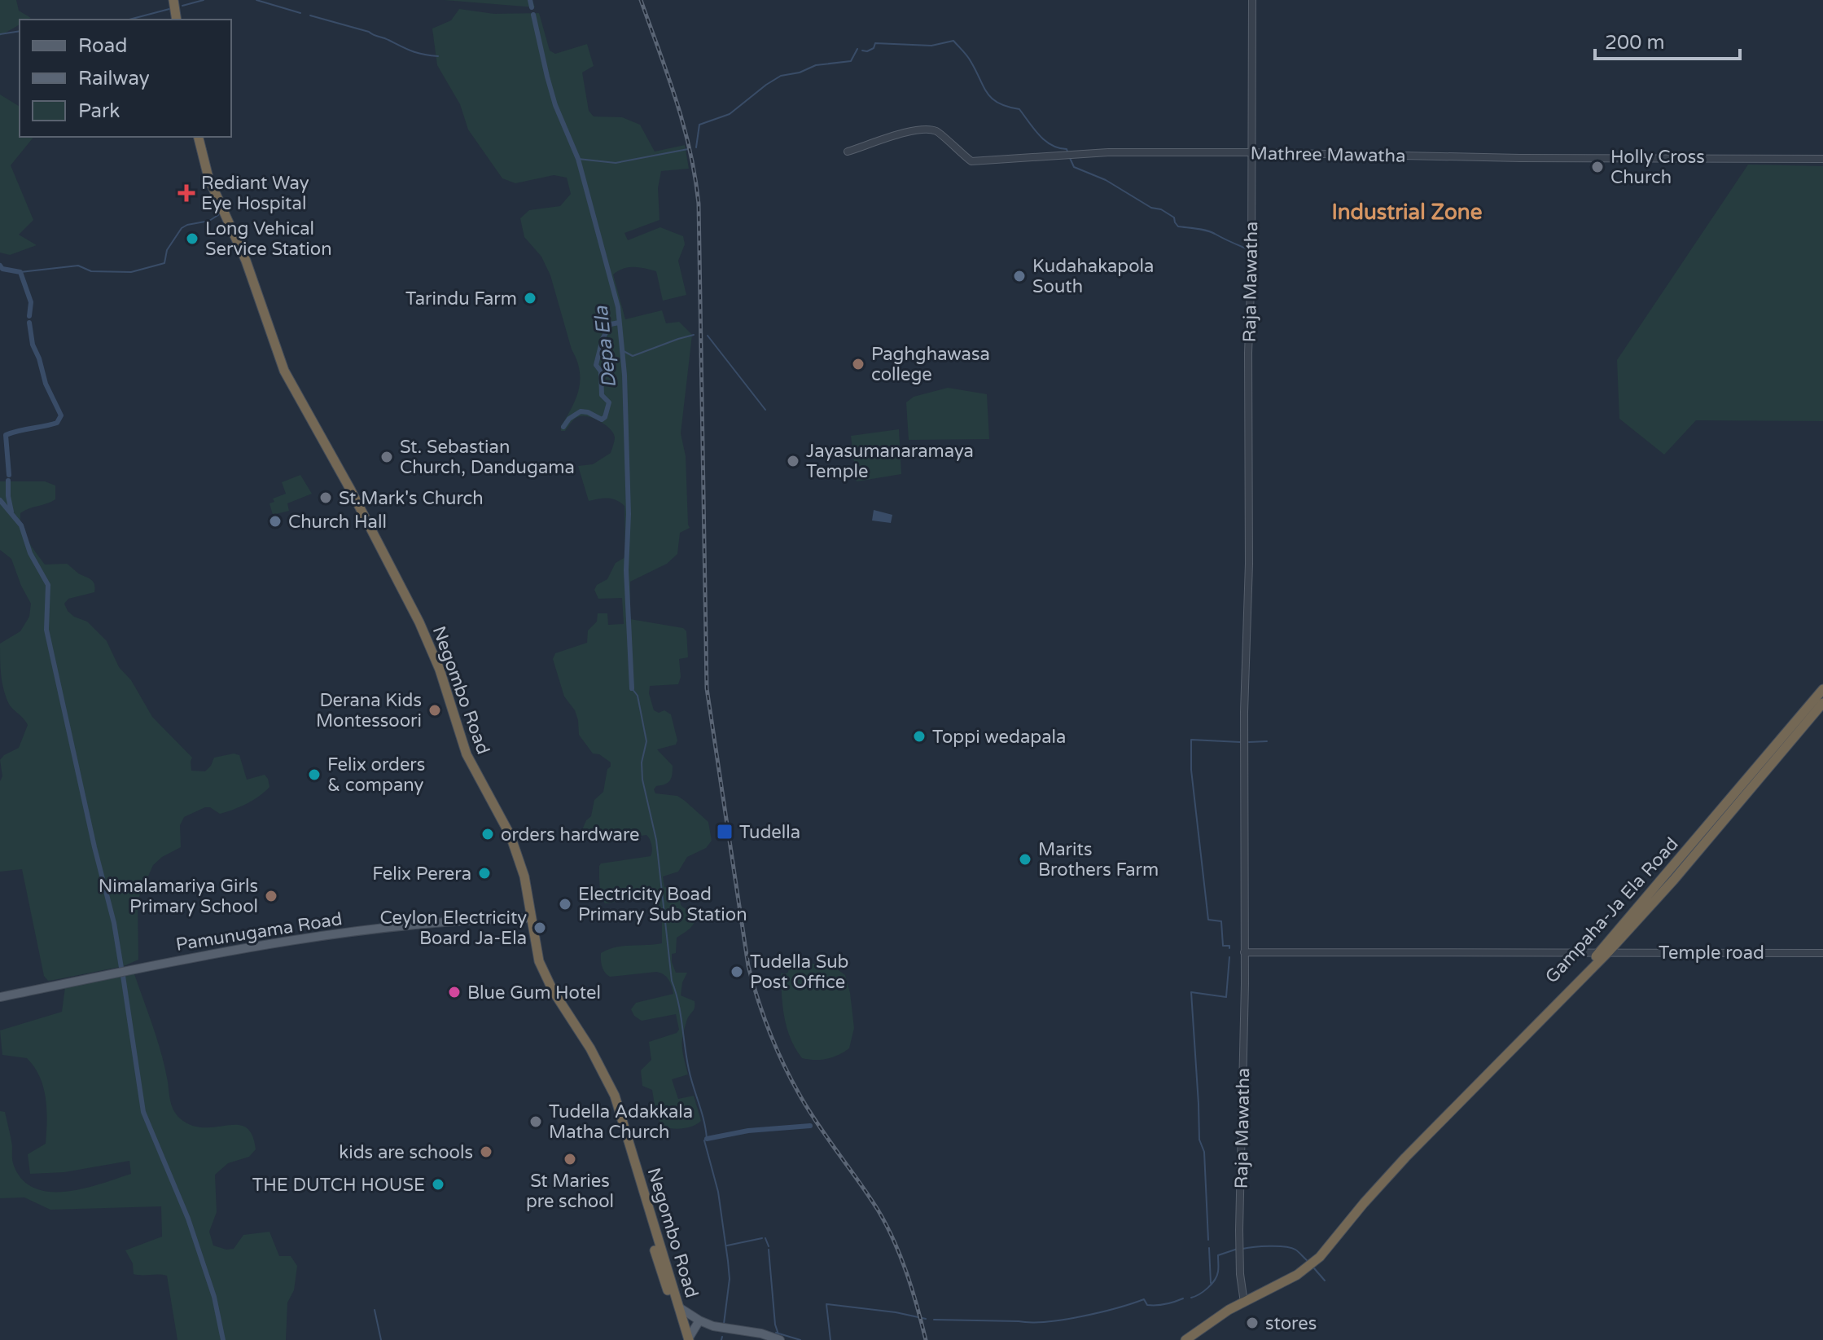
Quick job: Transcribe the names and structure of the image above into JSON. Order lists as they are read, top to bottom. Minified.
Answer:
{"streets":{"highway":["Negombo Road","Gampaha-Ja Ela Road"],"main road":["Pamunugama Road"],"street":["Mathree Mawatha","Raja Mawatha","Temple road"]},"crossings":[["Mathree Mawatha","Raja Mawatha"],["Raja Mawatha","Gampaha-Ja Ela Road"],["Raja Mawatha","Temple road"],["Negombo Road","Pamunugama Road"],["Gampaha-Ja Ela Road","Temple road"]],"districts":["Industrial Zone"],"water":["Depa Ela"],"places":{"other":["Holly Cross Church","Long Vehical Service Station","Kudahakapola South","Tarindu Farm","Paghghawasa college","St. Sebastian Church, Dandugama","Jayasumanaramaya Temple","St.Mark's Church","Church Hall","Derana Kids Montessoori","Toppi wedapala","Felix orders & company","orders hardware","Marits Brothers Farm","Felix Perera","Nimalamariya Girls Primary School","Electricity Boad Primary Sub Station","Ceylon Electricity Board Ja-Ela","Tudella Sub Post Office","Blue Gum Hotel","Tudella Adakkala Matha Church","kids are schools","St Maries pre school","THE DUTCH HOUSE","stores"],"health":["Rediant Way Eye Hospital"],"transit":["Tudella"]},"legend":["Road","Railway","Park"],"scale_bar":"200 m"}
